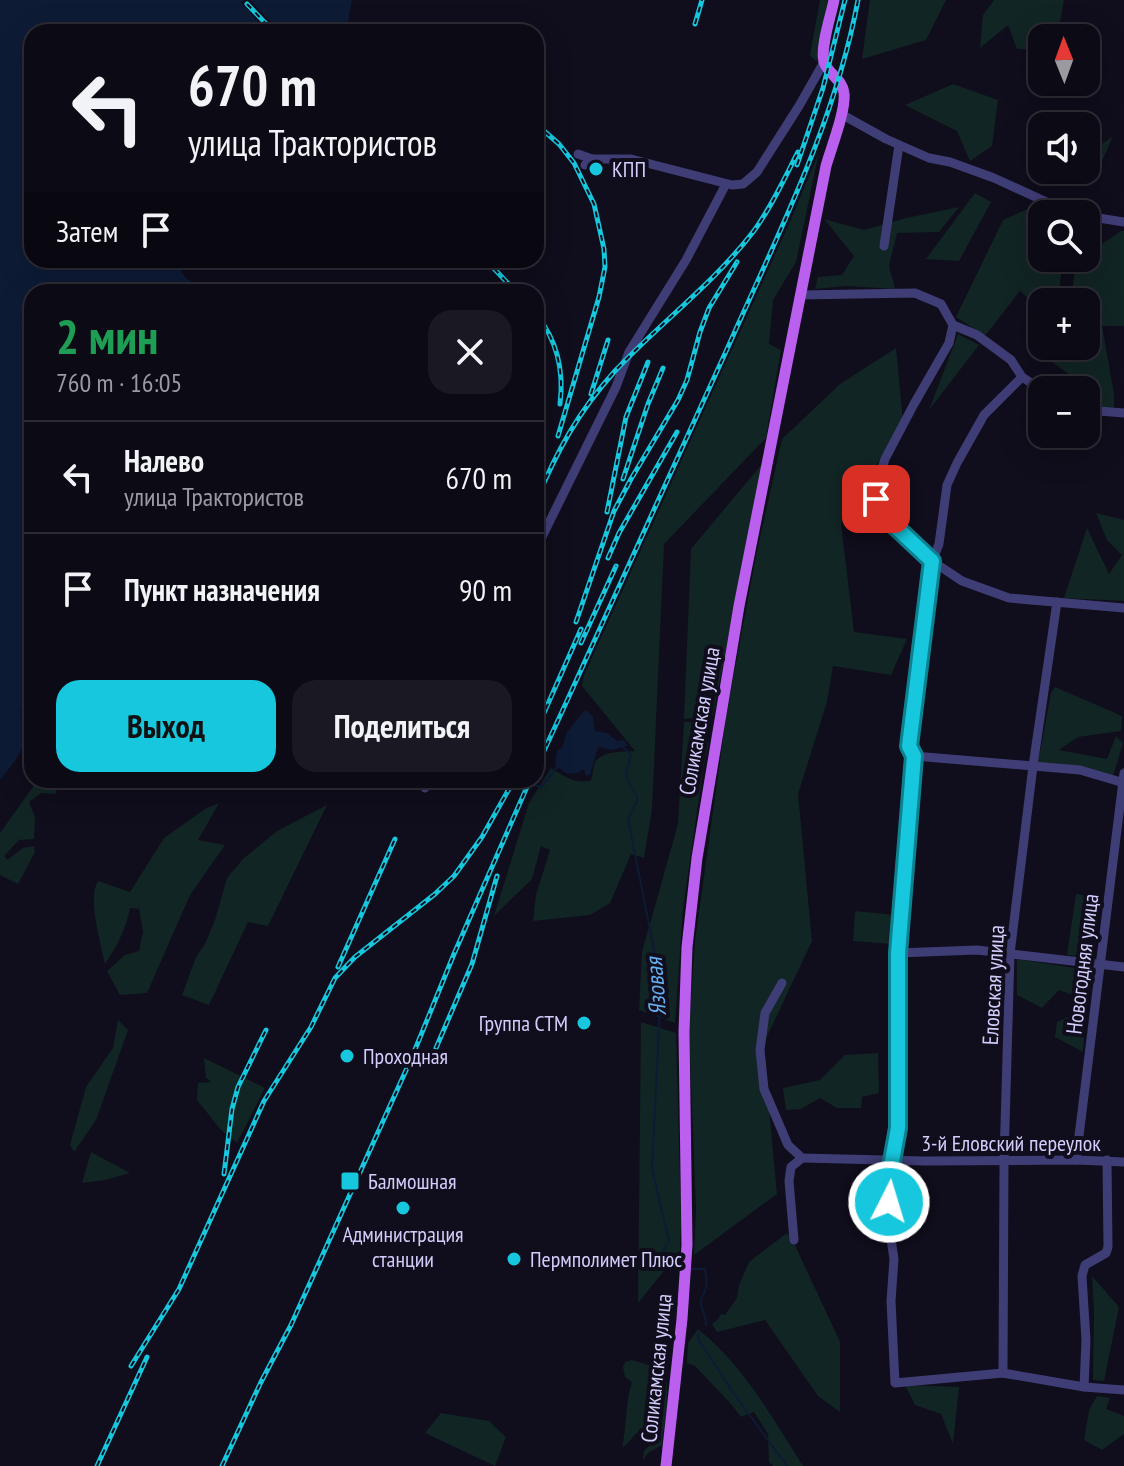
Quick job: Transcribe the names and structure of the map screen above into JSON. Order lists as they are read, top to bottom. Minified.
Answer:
{"streets":{"main road":["Соликамская улица"],"street":["Новогодняя улица","Еловская улица","3-й Еловский переулок"]},"crossings":[["Новогодняя улица","3-й Еловский переулок"],["Еловская улица","3-й Еловский переулок"]],"water":["Язовая"],"places":{"other":["КПП","Группа СТМ","Проходная","Администрация станции","Пермполимет Плюс"],"transit":["Балмошная"]},"north":"top","page":{"map_buttons":["+","−"],"turn":["670 m","улица Трактористов"],"then":"Затем","heading":["2 мин","760 m · 16:05"],"list":[{"name":"Налево","note":"улица Трактористов","value":"670 m"},{"name":"Пункт назначения","value":"90 m"}],"buttons":["Выход","Поделиться"]}}
